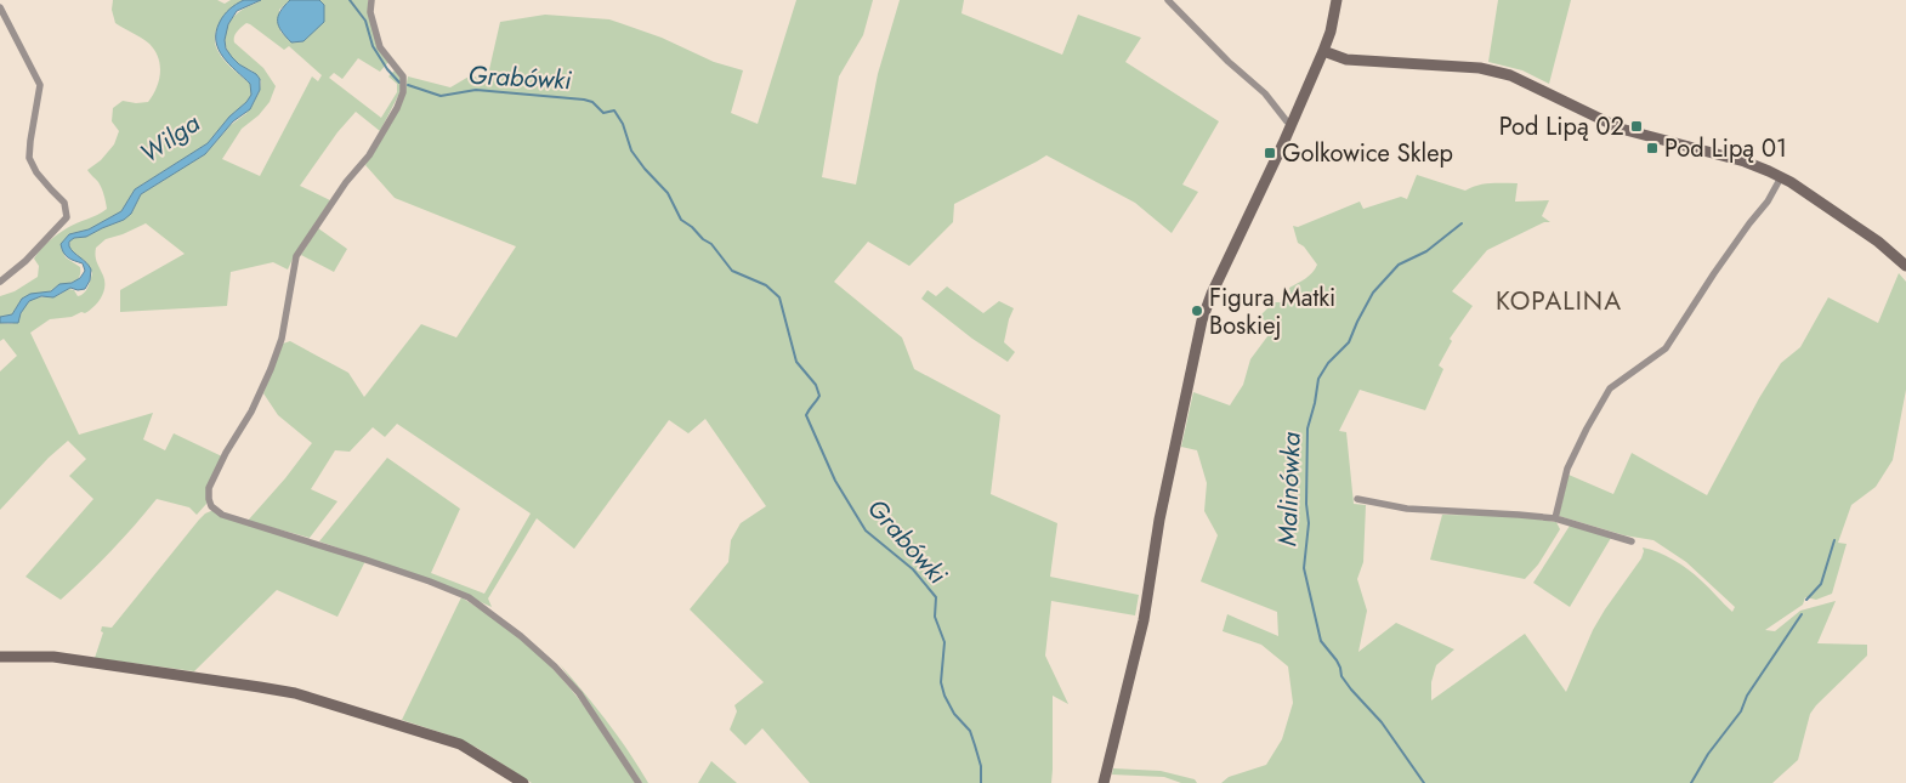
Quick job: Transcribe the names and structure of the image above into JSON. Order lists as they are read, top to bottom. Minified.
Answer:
{"districts":["KOPALINA"],"water":["Grabówki","Wilga","Malinówka"],"places":{"transit":["Pod Lipą 02","Pod Lipą 01","Golkowice Sklep"],"other":["Figura Matki Boskiej"]}}
